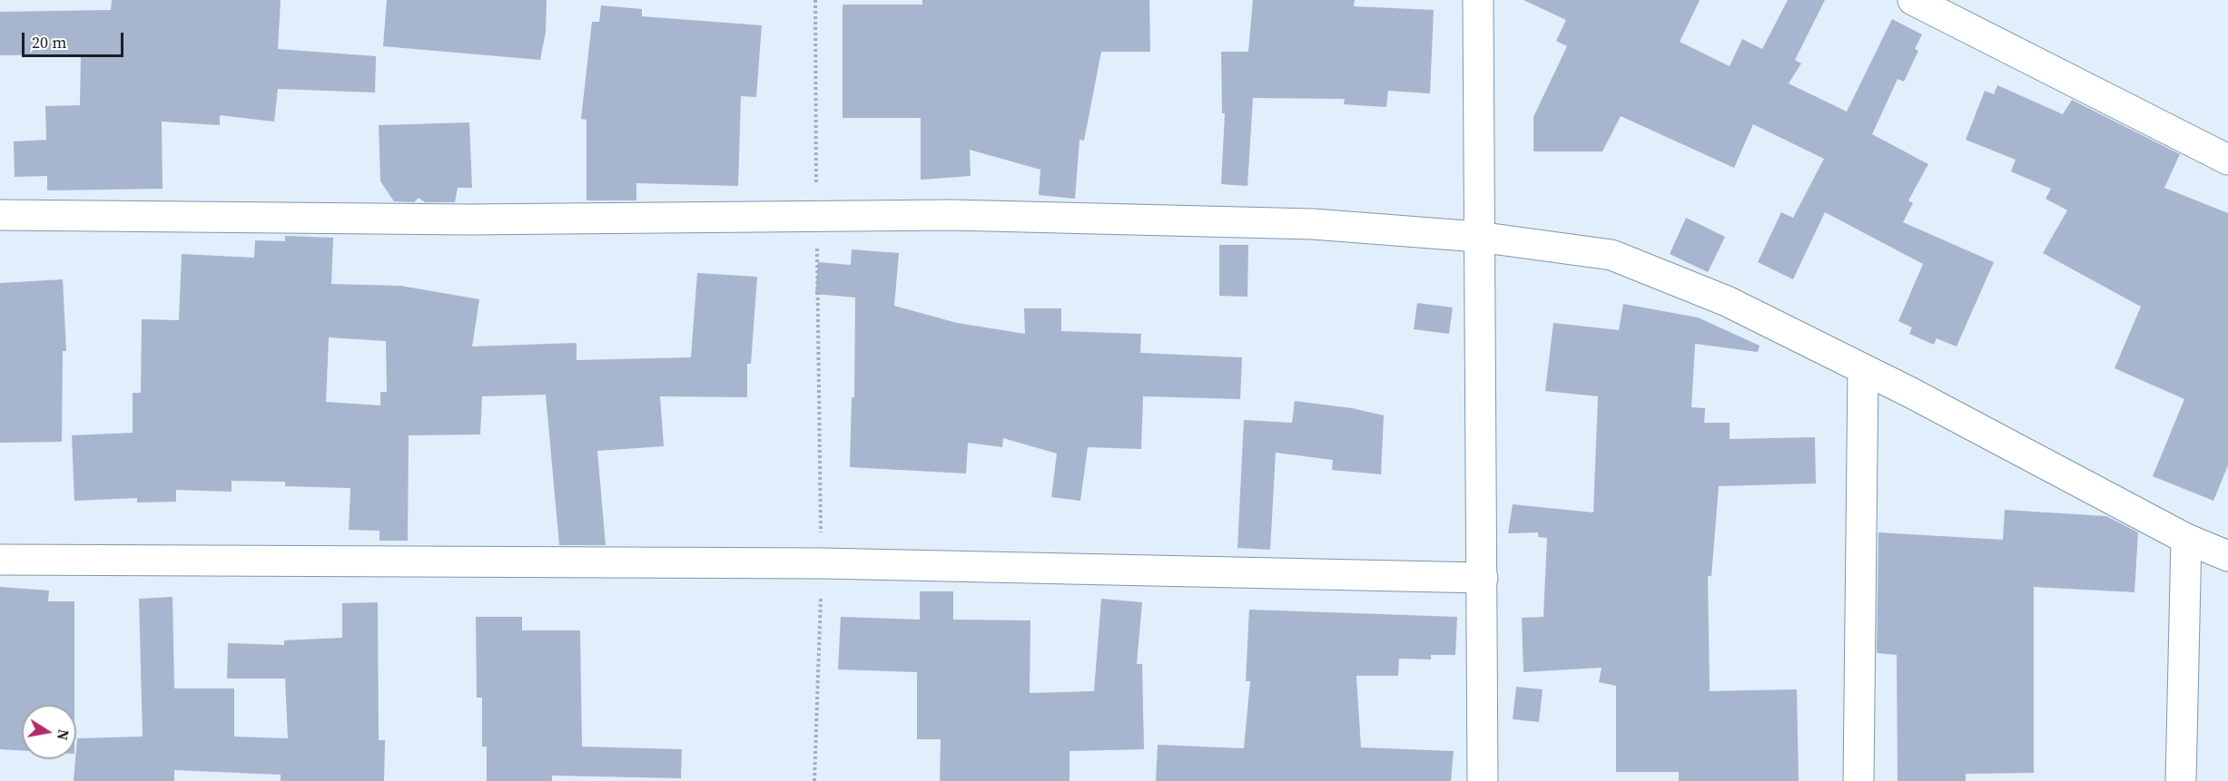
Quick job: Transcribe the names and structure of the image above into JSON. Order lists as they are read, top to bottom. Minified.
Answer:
{"scale_bar":"20 m","north":"right"}
